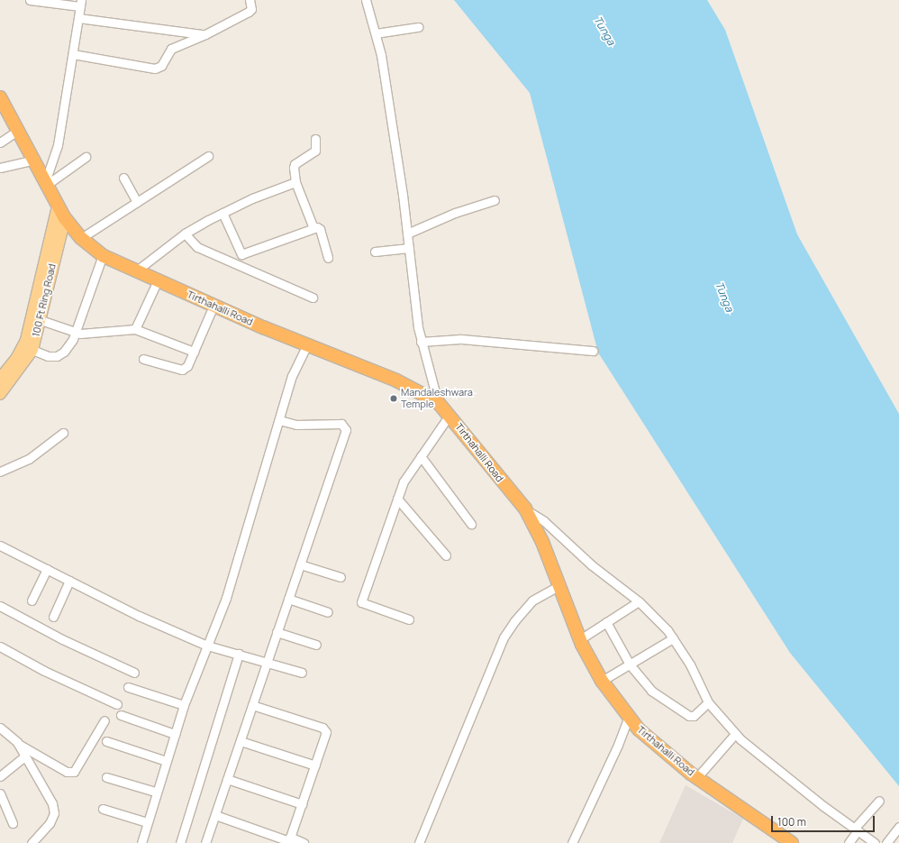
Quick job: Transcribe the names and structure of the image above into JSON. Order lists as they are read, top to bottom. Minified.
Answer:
{"streets":{"highway":["Tirthahalli Road"],"main road":["100 Ft Ring Road"]},"crossings":[["100 Ft Ring Road","Tirthahalli Road"]],"water":["Tunga"],"places":["Mandaleshwara Temple"],"scale_bar":"100 m"}
